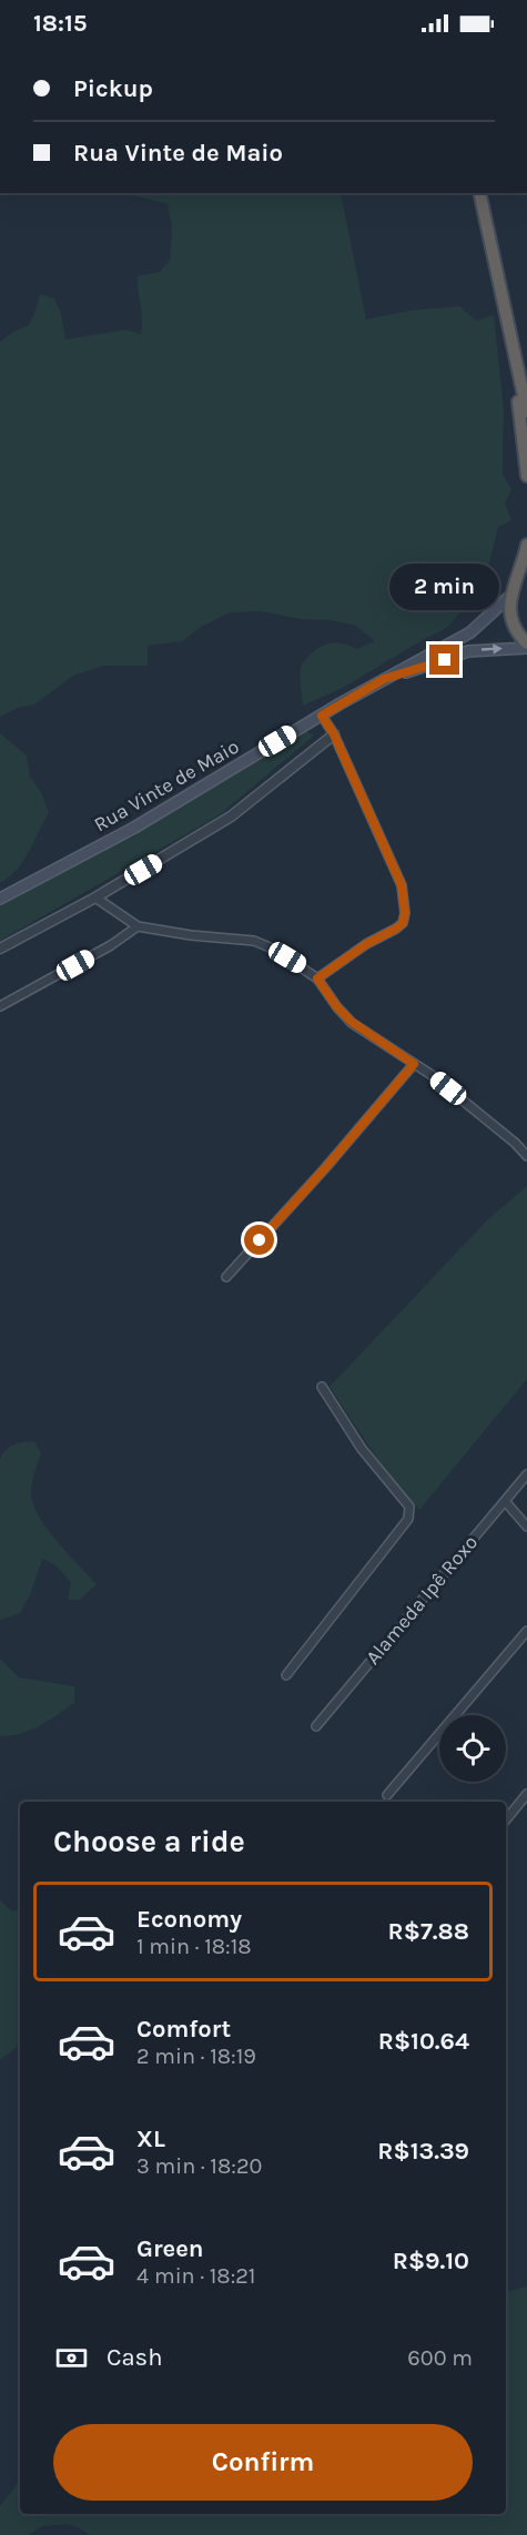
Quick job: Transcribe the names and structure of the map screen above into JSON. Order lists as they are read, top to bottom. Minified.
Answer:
{"streets":{"main road":["Rua Vinte de Maio"],"street":["Alameda Ipê Roxo"]},"page":{"status":"18:15","banner":["Pickup","Rua Vinte de Maio"],"bubble":"2 min","heading":"Choose a ride","list":[{"name":"Economy","note":"1 min · 18:18","value":"R$7.88"},{"name":"Comfort","note":"2 min · 18:19","value":"R$10.64"},{"name":"XL","note":"3 min · 18:20","value":"R$13.39"},{"name":"Green","note":"4 min · 18:21","value":"R$9.10"}],"pay":["Cash","600 m"],"buttons":"Confirm"}}
